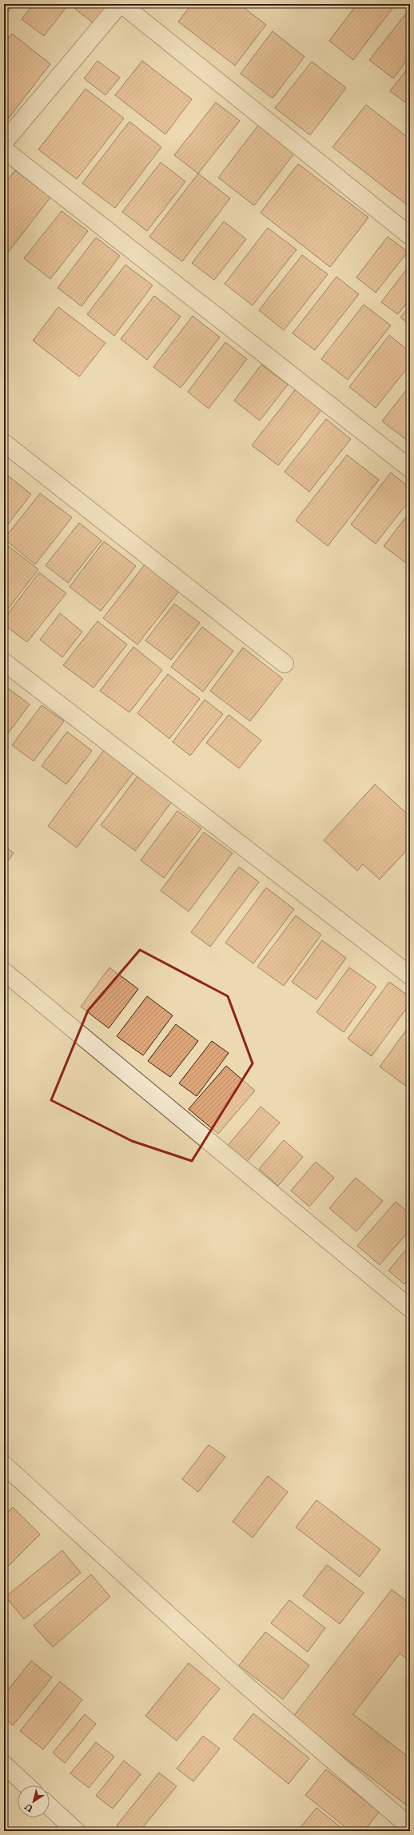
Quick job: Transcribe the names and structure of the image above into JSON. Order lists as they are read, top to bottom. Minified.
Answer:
{"north":"bottom left"}
